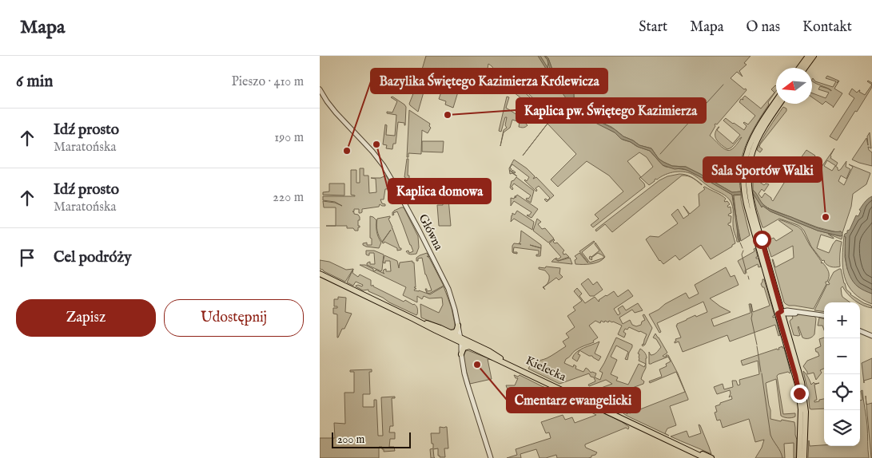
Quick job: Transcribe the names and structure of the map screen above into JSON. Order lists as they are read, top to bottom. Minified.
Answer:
{"streets":{"main road":["Kielecka"],"street":["Główna"]},"crossings":[["Główna","Kielecka"]],"places":["Kaplica pw. Świętego Kazimierza","Kaplica domowa","Bazylika Świętego Kazimierza Królewicza","Sala Sportów Walki","Cmentarz ewangelicki"],"scale_bar":"200 m","north":"left","page":{"header":"Mapa","nav":["Start","Mapa","O nas","Kontakt"],"heading":["6 min","Pieszo · 410 m"],"list":[["Idź prosto","Maratońska","190 m"],["Idź prosto","Maratońska","220 m"],"Cel podróży"],"buttons":["Zapisz","Udostępnij"],"map_buttons":["+","−"],"scale":"200 m"}}
